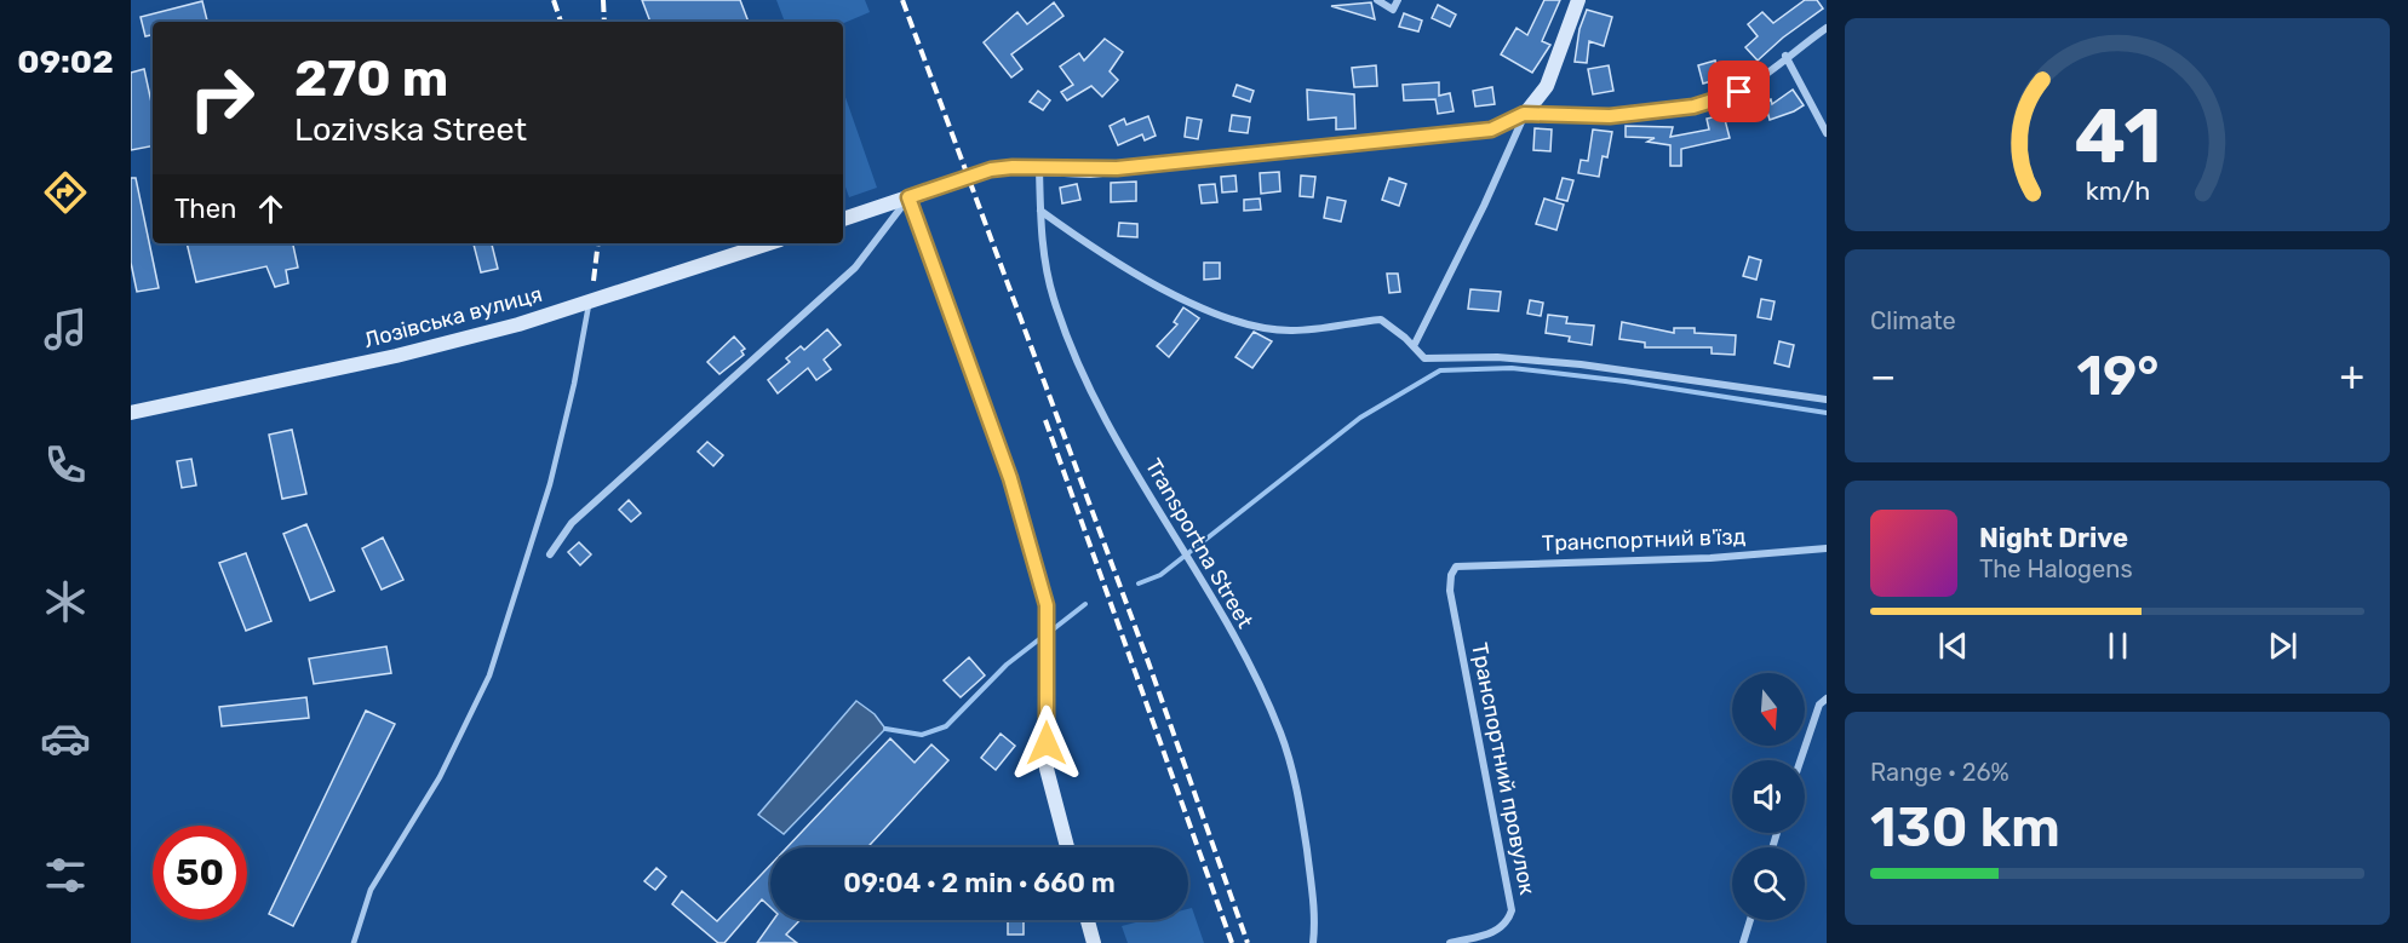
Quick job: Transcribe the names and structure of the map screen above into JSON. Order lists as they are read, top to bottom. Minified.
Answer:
{"streets":{"main road":["Лозівська вулиця"],"street":["Транспортний в'їзд","Transportna Street","Транспортний провулок"]},"crossings":[["Транспортний в'їзд","Транспортний провулок"]],"north":"bottom","page":{"tabs":"09:02","turn":["270 m","Lozivska Street"],"then":"Then","tile":["Climate",["Range · 26%","130 km"]],"heat":["−","19°","+"],"song":["Night Drive","The Halogens"],"limit":"50","trip":"09:04 · 2 min · 660 m","gauge":["41","km/h"]}}
